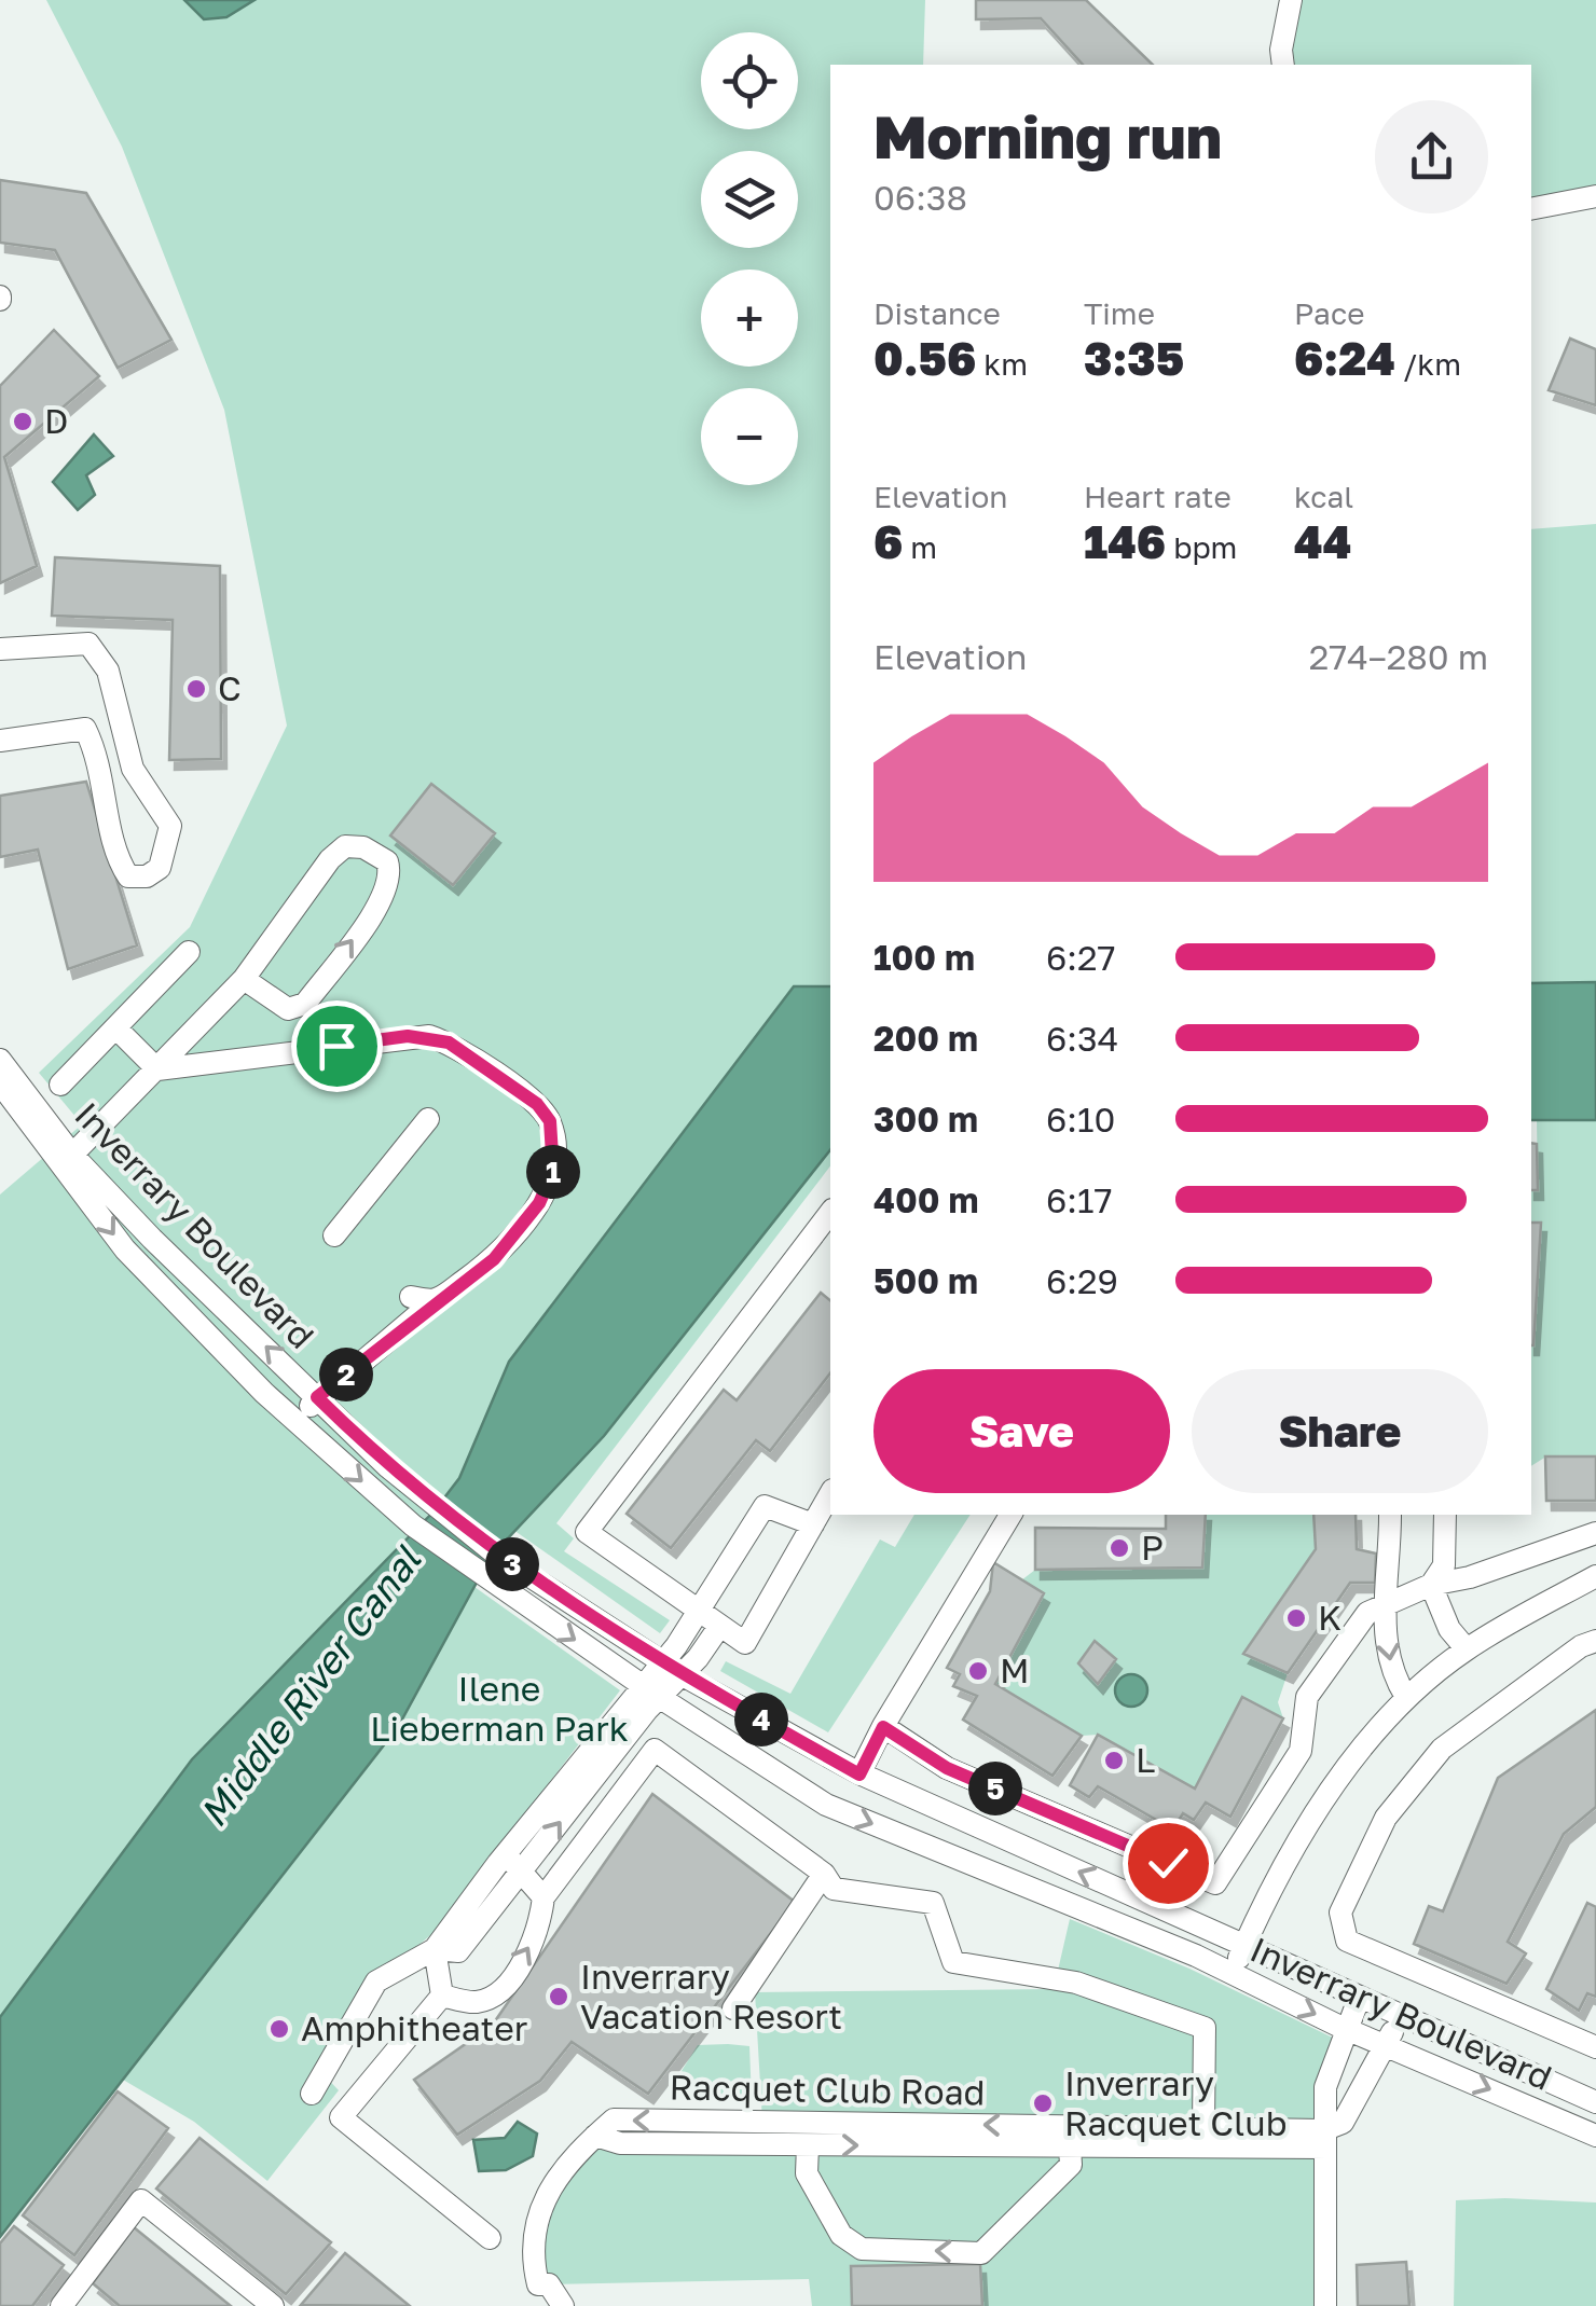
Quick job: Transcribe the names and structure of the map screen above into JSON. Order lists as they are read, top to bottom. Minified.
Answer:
{"streets":{"street":["Inverrary Boulevard","Racquet Club Road"]},"water":["Middle River Canal"],"parks":["Ilene Lieberman Park"],"places":["D","C","P","K","M","L","Inverrary Vacation Resort","Amphitheater","Inverrary Racquet Club"],"page":{"map_buttons":["+","−"],"heading":["Morning run","06:38"],"stats":[["Distance","0.56 km"],["Time","3:35"],["Pace","6:24 /km"],["Elevation","6 m"],["Heart rate","146 bpm"],["kcal","44"]],"chart":["Elevation","274–280 m"],"list":[{"name":"100 m","note":"6:27"},{"name":"200 m","note":"6:34"},{"name":"300 m","note":"6:10"},{"name":"400 m","note":"6:17"},{"name":"500 m","note":"6:29"}],"pins":["1","2","3","4","5"],"buttons":["Save","Share"]}}
